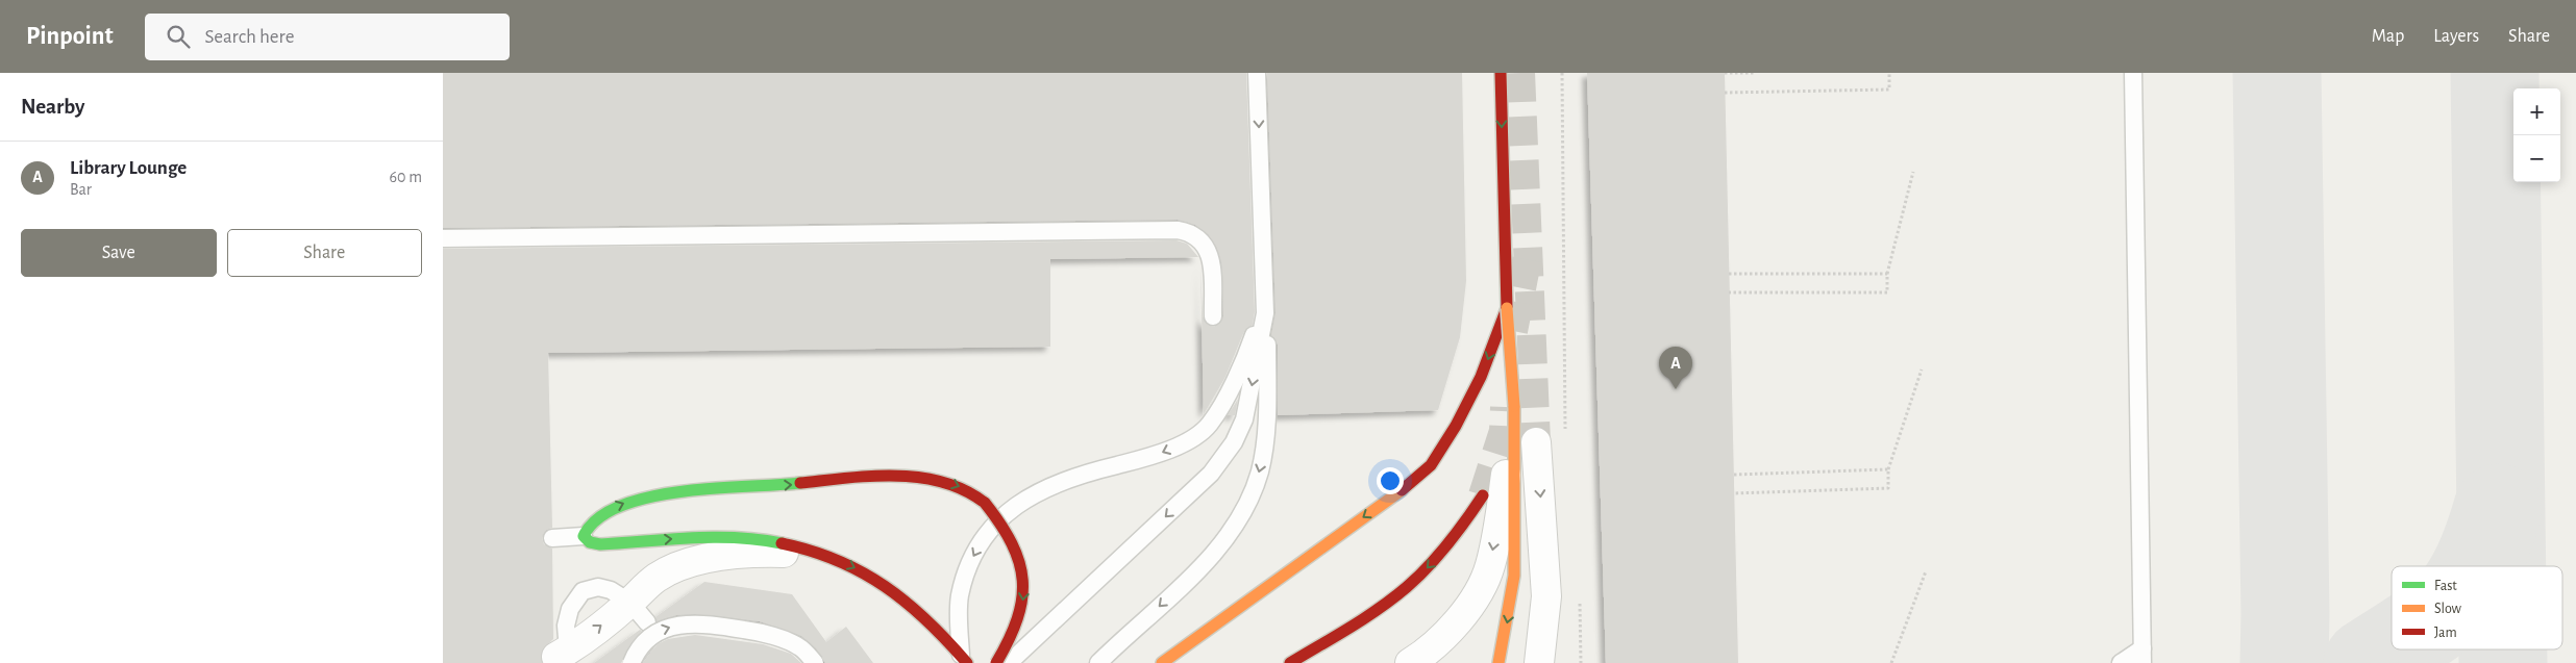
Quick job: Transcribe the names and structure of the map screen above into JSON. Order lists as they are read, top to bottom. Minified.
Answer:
{"legend":["Fast","Slow","Jam"],"page":{"header":"Pinpoint","search":"Search here","nav":["Map","Layers","Share"],"heading":"Nearby","map_buttons":["+","−"],"list":[{"mark":"A","name":"Library Lounge","note":"Bar","value":"60 m"}],"buttons":["Save","Share"],"pins":"A"}}
